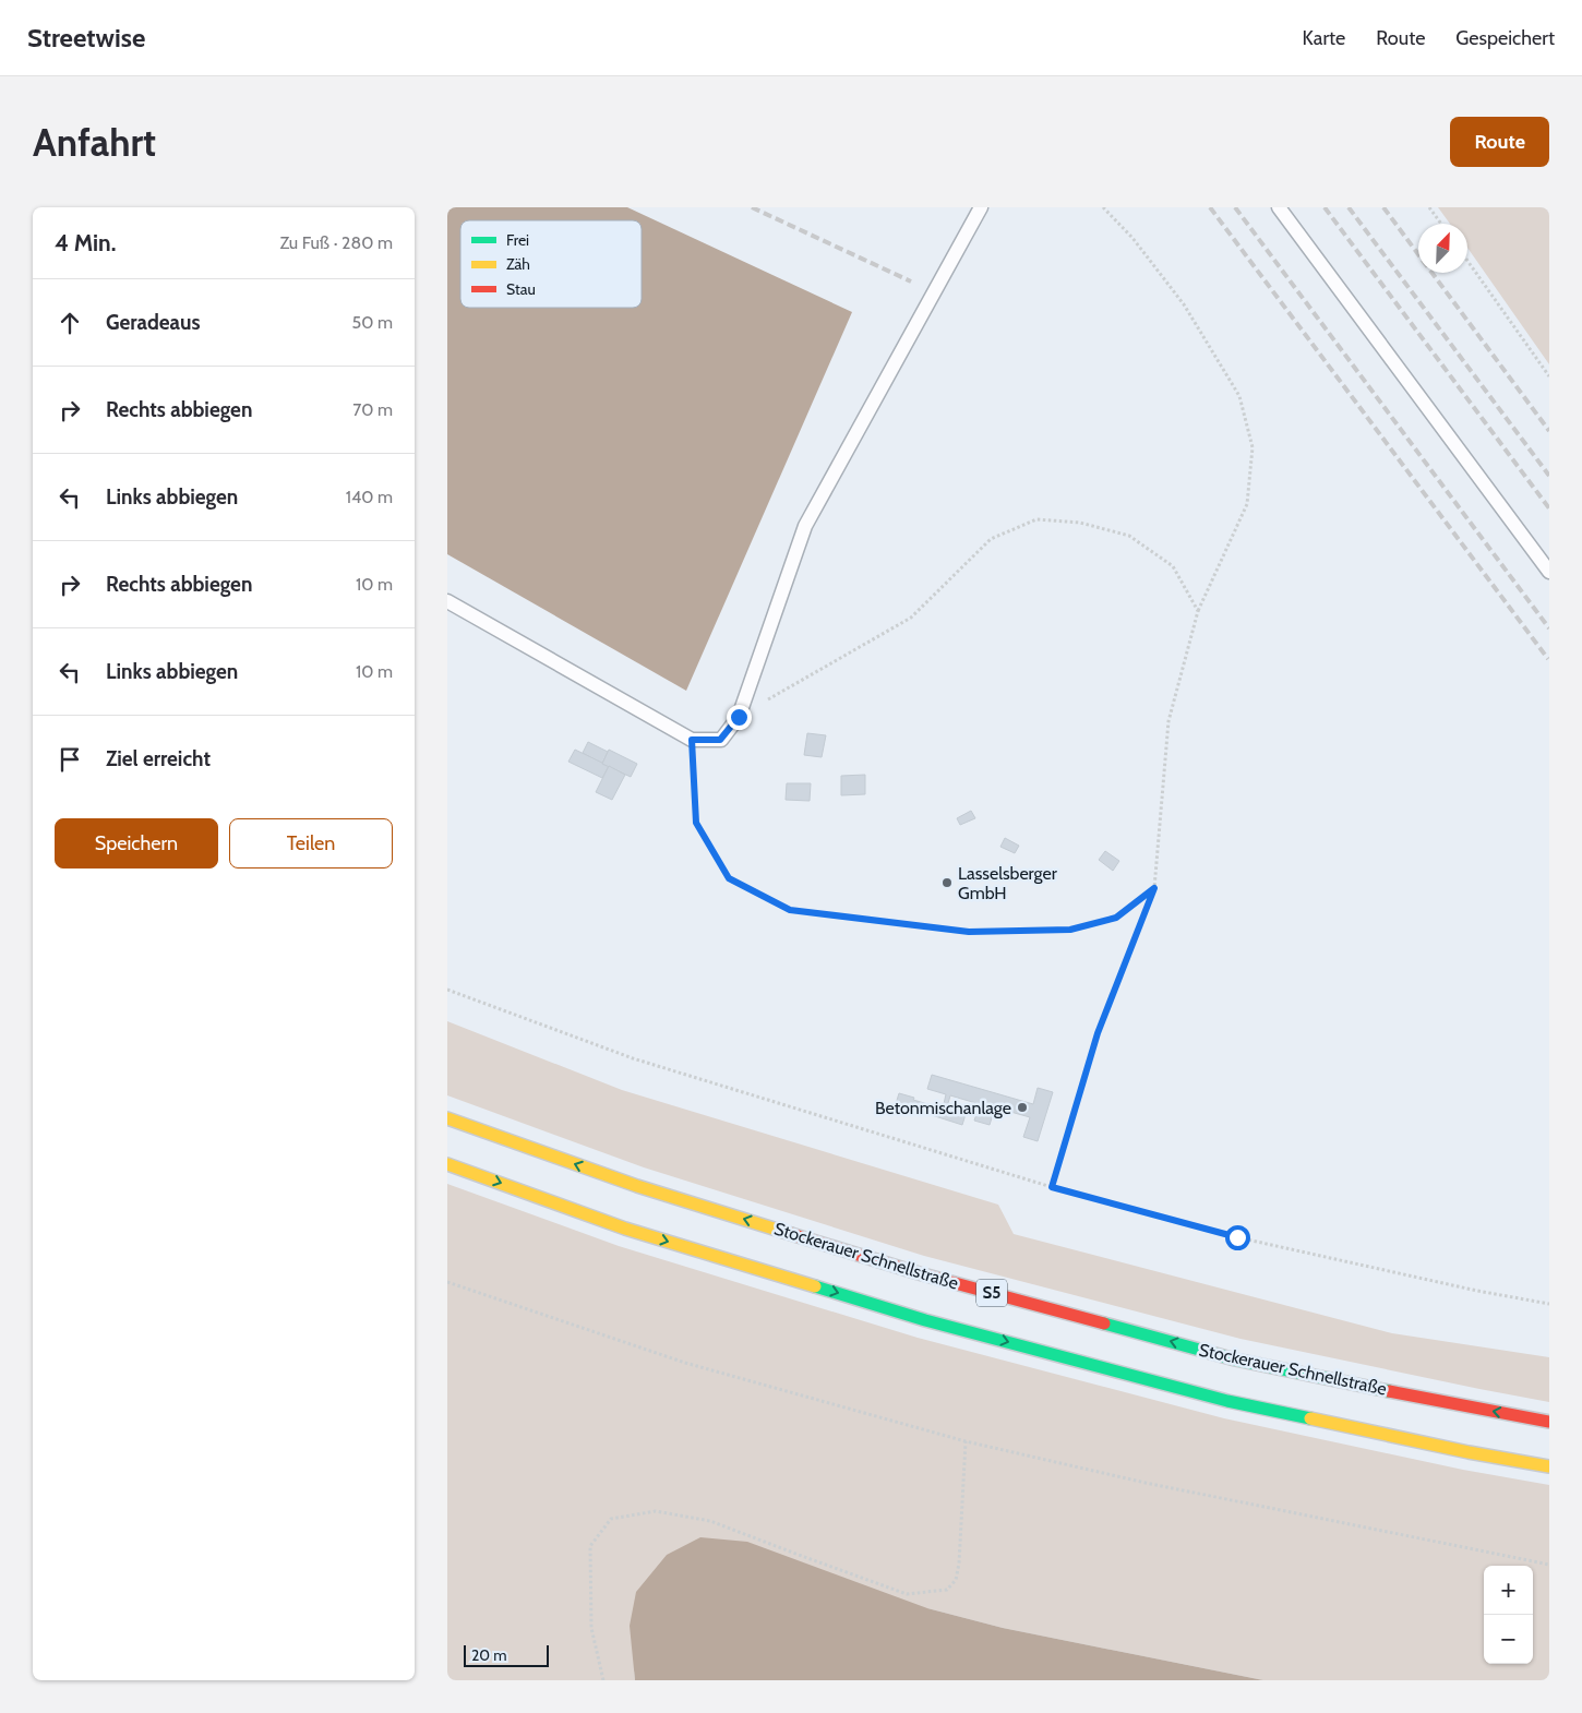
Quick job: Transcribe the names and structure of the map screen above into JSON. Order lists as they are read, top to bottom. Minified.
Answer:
{"streets":{"highway":["Stockerauer Schnellstraße","S5"]},"places":["Lasselsberger GmbH","Betonmischanlage"],"legend":["Frei","Zäh","Stau"],"scale_bar":"20 m","north":"top right","page":{"header":"Streetwise","nav":["Karte","Route","Gespeichert"],"buttons":["Route",["Speichern","Teilen"]],"title":"Anfahrt","heading":["4 Min.","Zu Fuß · 280 m"],"list":[["Geradeaus","50 m"],["Rechts abbiegen","70 m"],["Links abbiegen","140 m"],["Rechts abbiegen","10 m"],["Links abbiegen","10 m"],"Ziel erreicht"],"map_buttons":["+","−"],"scale":"20 m"}}
